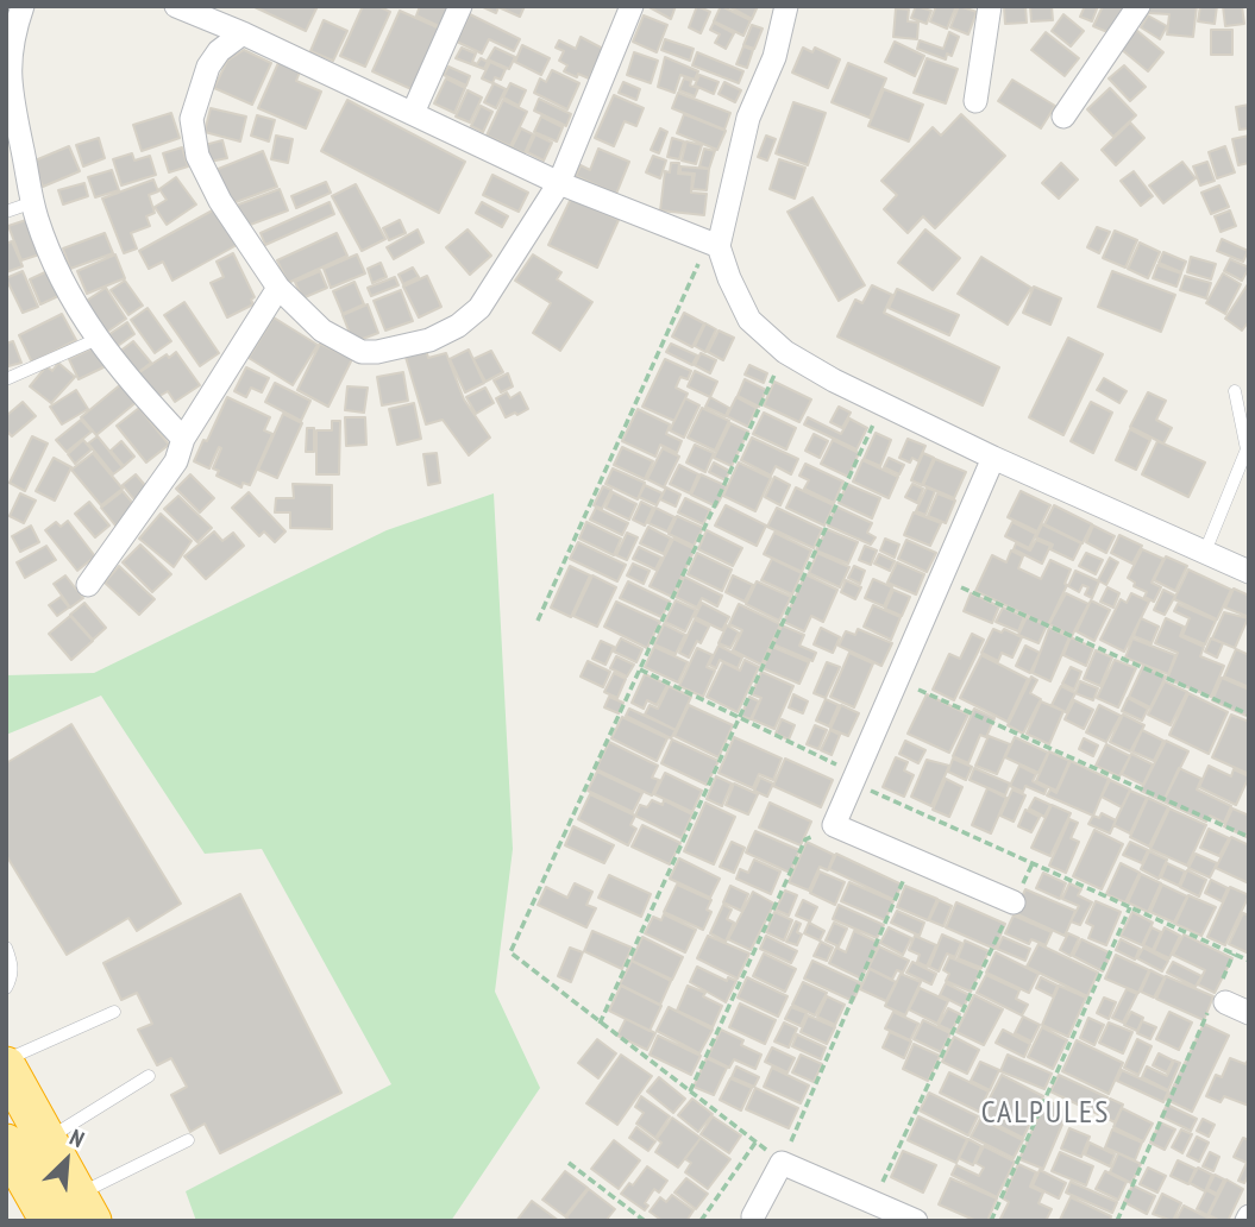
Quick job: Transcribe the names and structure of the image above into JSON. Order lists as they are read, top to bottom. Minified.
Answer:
{"districts":["CALPULES"],"north":"top right"}
